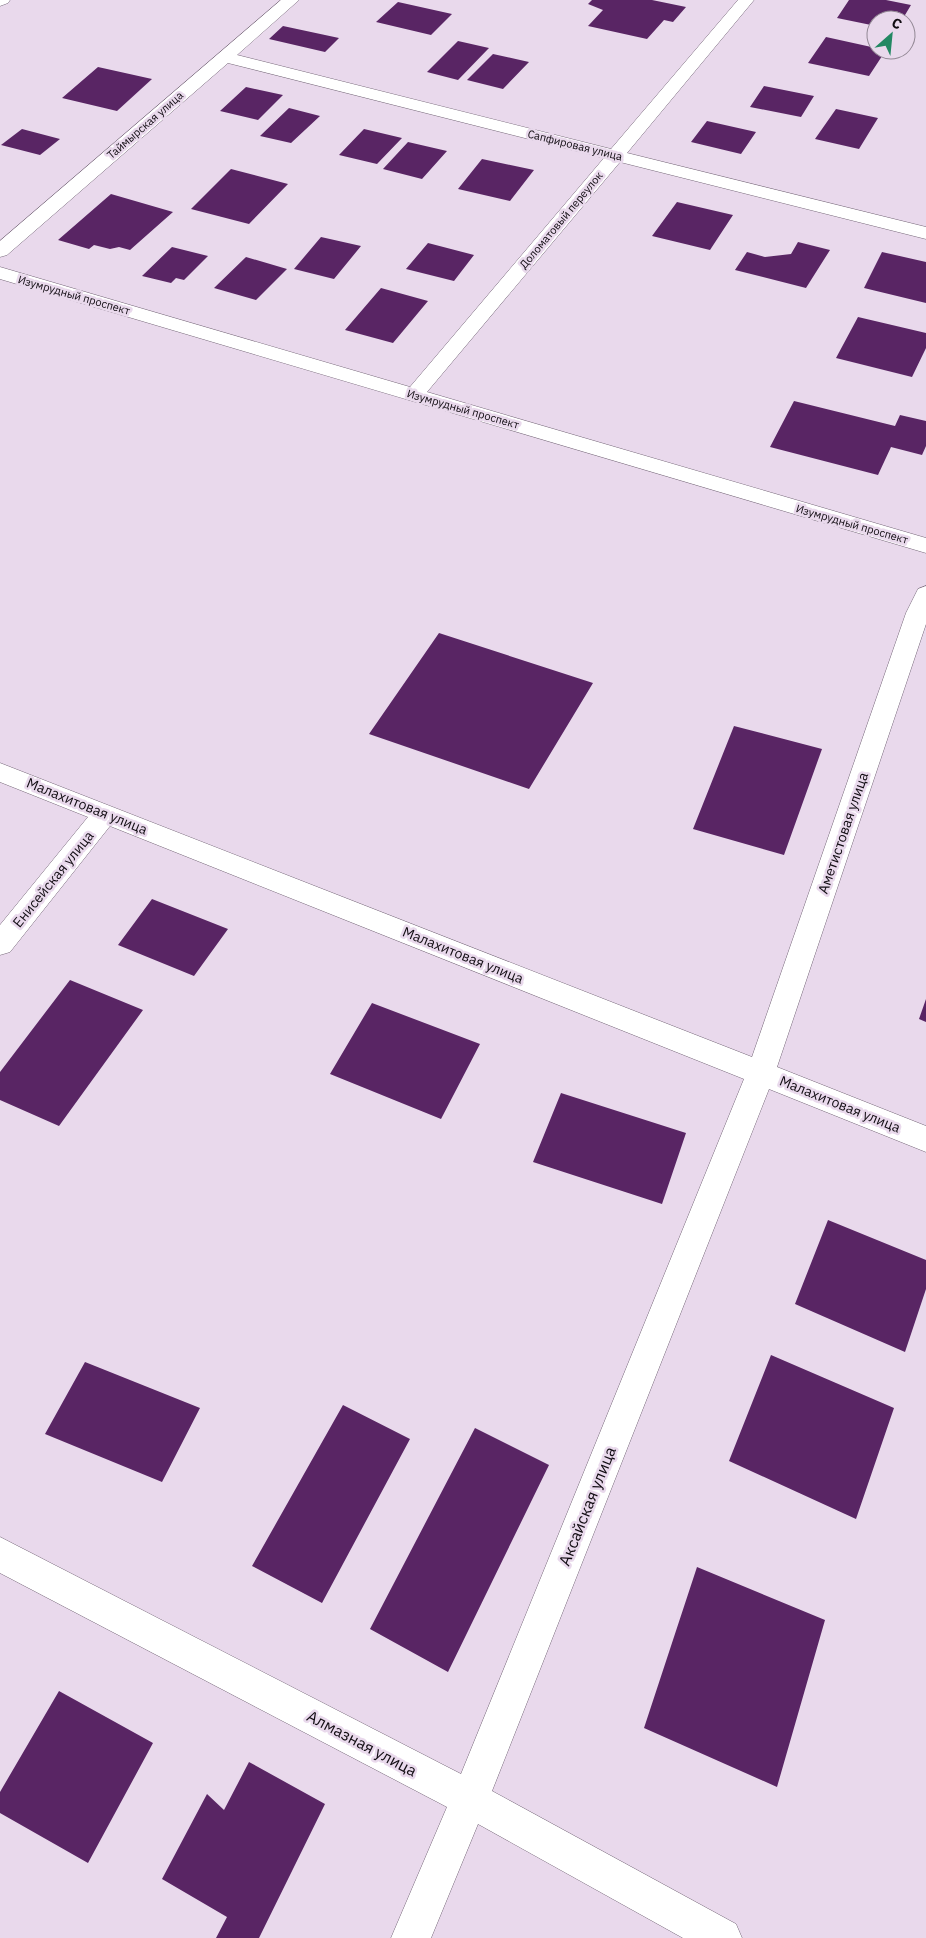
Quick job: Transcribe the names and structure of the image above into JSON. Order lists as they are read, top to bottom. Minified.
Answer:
{"streets":{"street":["Таймырская улица","Сапфировая улица","Доломатовый переулок","Изумрудный проспект","Малахитовая улица","Аметистовая улица","Енисейская улица","Аксайская улица","Алмазная улица"]},"crossings":[["Таймырская улица","Сапфировая улица"],["Сапфировая улица","Доломатовый переулок"],["Доломатовый переулок","Изумрудный проспект"],["Малахитовая улица","Аметистовая улица"],["Малахитовая улица","Енисейская улица"],["Малахитовая улица","Аксайская улица"],["Аметистовая улица","Аксайская улица"],["Аксайская улица","Алмазная улица"]],"north":"top right"}
